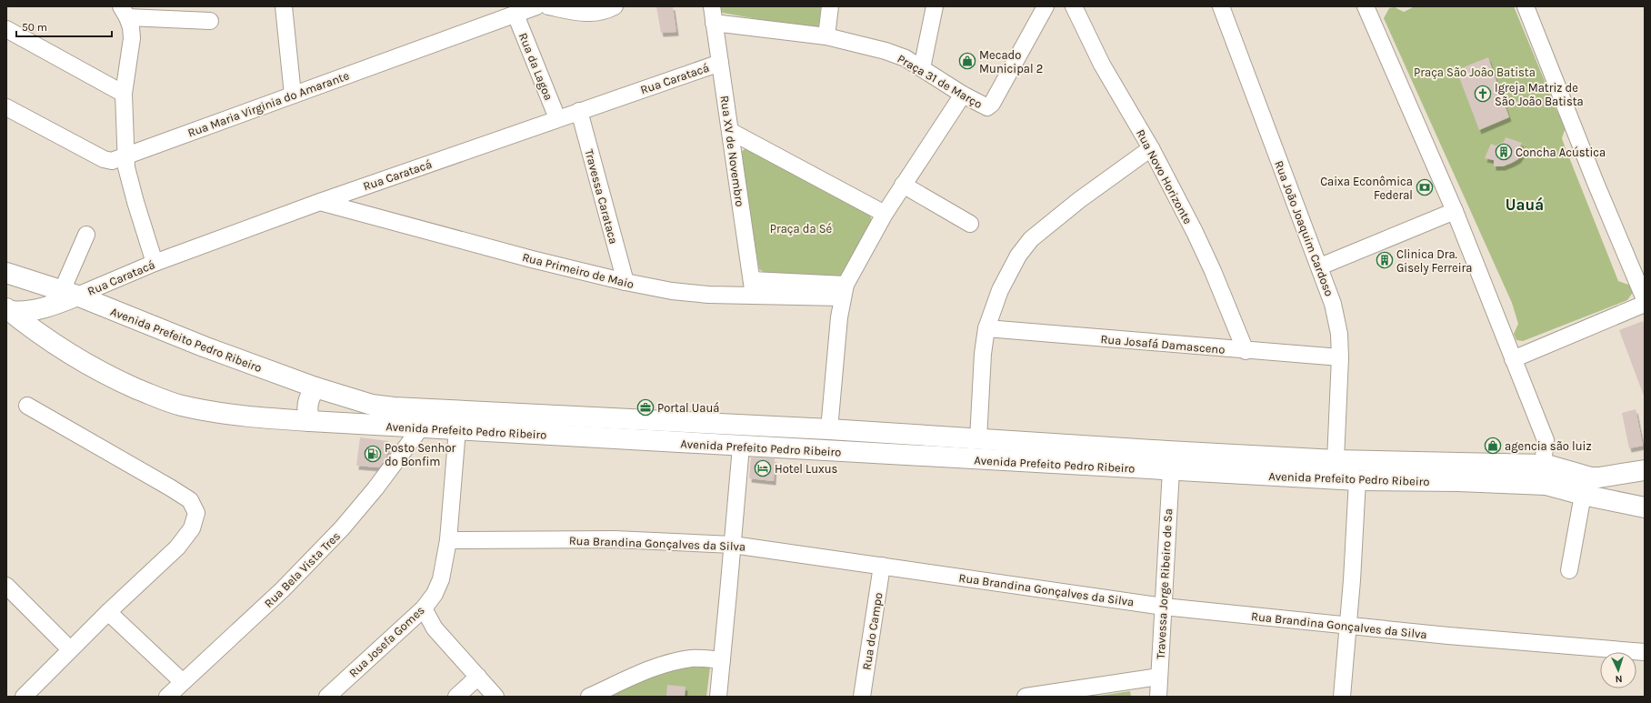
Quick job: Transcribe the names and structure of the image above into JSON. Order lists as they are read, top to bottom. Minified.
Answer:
{"streets":{"main road":["Avenida Prefeito Pedro Ribeiro"],"street":["Rua da Lagoa","Rua Caratacá","Praça 31 de Março","Rua Maria Virginia do Amarante","Rua XV de Novembro","Rua Novo Horizonte","Travessa Carataca","Rua João Joaquim Cardoso","Rua Primeiro de Maio","Rua Josafá Damasceno","Rua Brandina Gonçalves da Silva","Rua Bela Vista Tres","Travessa Jorge Ribeiro de Sa","Rua do Campo","Rua Josefa Gomes"]},"crossings":[["Rua da Lagoa","Rua Caratacá"],["Rua da Lagoa","Rua Maria Virginia do Amarante"],["Rua Caratacá","Rua XV de Novembro"],["Rua Caratacá","Travessa Carataca"],["Rua Caratacá","Rua Primeiro de Maio"],["Rua Caratacá","Avenida Prefeito Pedro Ribeiro"],["Praça 31 de Março","Rua XV de Novembro"],["Rua XV de Novembro","Rua Primeiro de Maio"],["Rua Novo Horizonte","Rua Josafá Damasceno"],["Travessa Carataca","Rua Primeiro de Maio"],["Rua João Joaquim Cardoso","Avenida Prefeito Pedro Ribeiro"],["Rua João Joaquim Cardoso","Rua Josafá Damasceno"],["Avenida Prefeito Pedro Ribeiro","Rua Bela Vista Tres"],["Avenida Prefeito Pedro Ribeiro","Travessa Jorge Ribeiro de Sa"],["Avenida Prefeito Pedro Ribeiro","Rua Josefa Gomes"],["Rua Brandina Gonçalves da Silva","Travessa Jorge Ribeiro de Sa"],["Rua Brandina Gonçalves da Silva","Rua do Campo"],["Rua Brandina Gonçalves da Silva","Rua Josefa Gomes"]],"districts":["Uauá"],"parks":["Praça São João Batista","Praça da Sé"],"places":{"shop":["Mecado Municipal 2","agencia são luiz"],"church":["Igreja Matriz de São João Batista"],"building":["Concha Acústica","Clinica Dra. Gisely Ferreira"],"bank":["Caixa Econômica Federal"],"office":["Portal Uauá"],"fuel station":["Posto Senhor do Bonfim"],"hotel":["Hotel Luxus"]},"scale_bar":"50 m","north":"bottom"}
